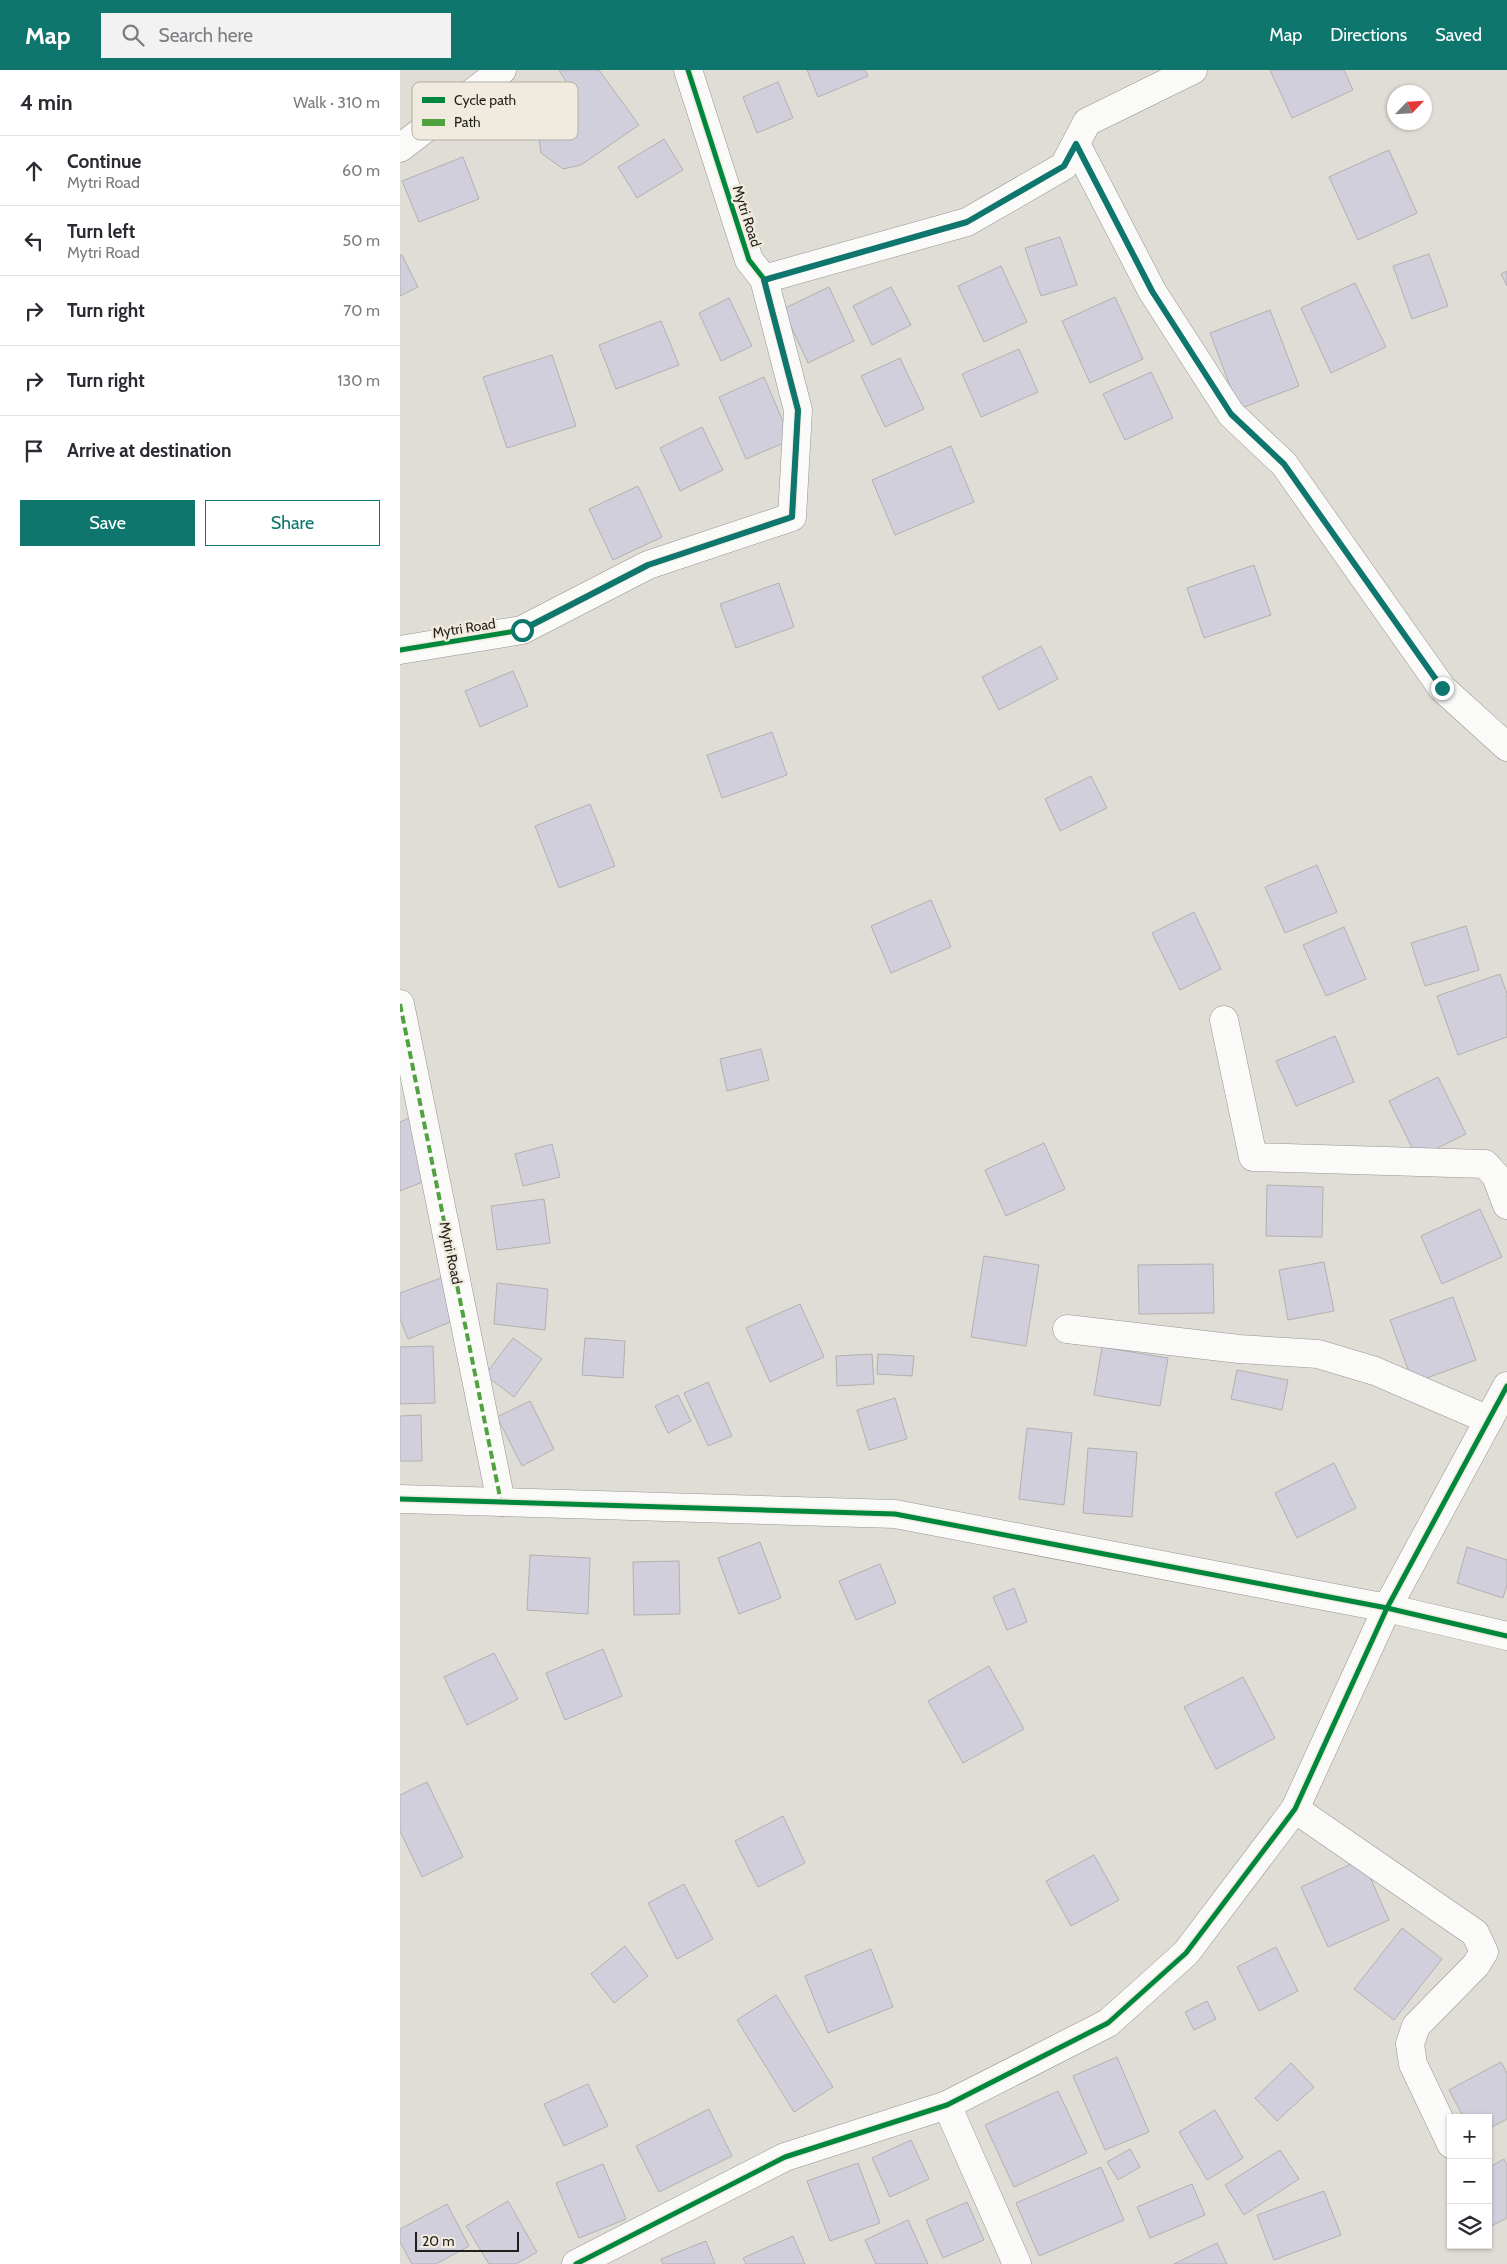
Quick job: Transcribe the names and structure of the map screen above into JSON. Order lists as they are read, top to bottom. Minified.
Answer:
{"streets":{"street":["Mytri Road"]},"legend":["Cycle path","Path"],"scale_bar":"20 m","north":"top right","page":{"header":"Map","search":"Search here","nav":["Map","Directions","Saved"],"heading":["4 min","Walk · 310 m"],"list":[["Continue","Mytri Road","60 m"],["Turn left","Mytri Road","50 m"],["Turn right","70 m"],["Turn right","130 m"],"Arrive at destination"],"buttons":["Save","Share"],"map_buttons":["+","−"],"scale":"20 m"}}
